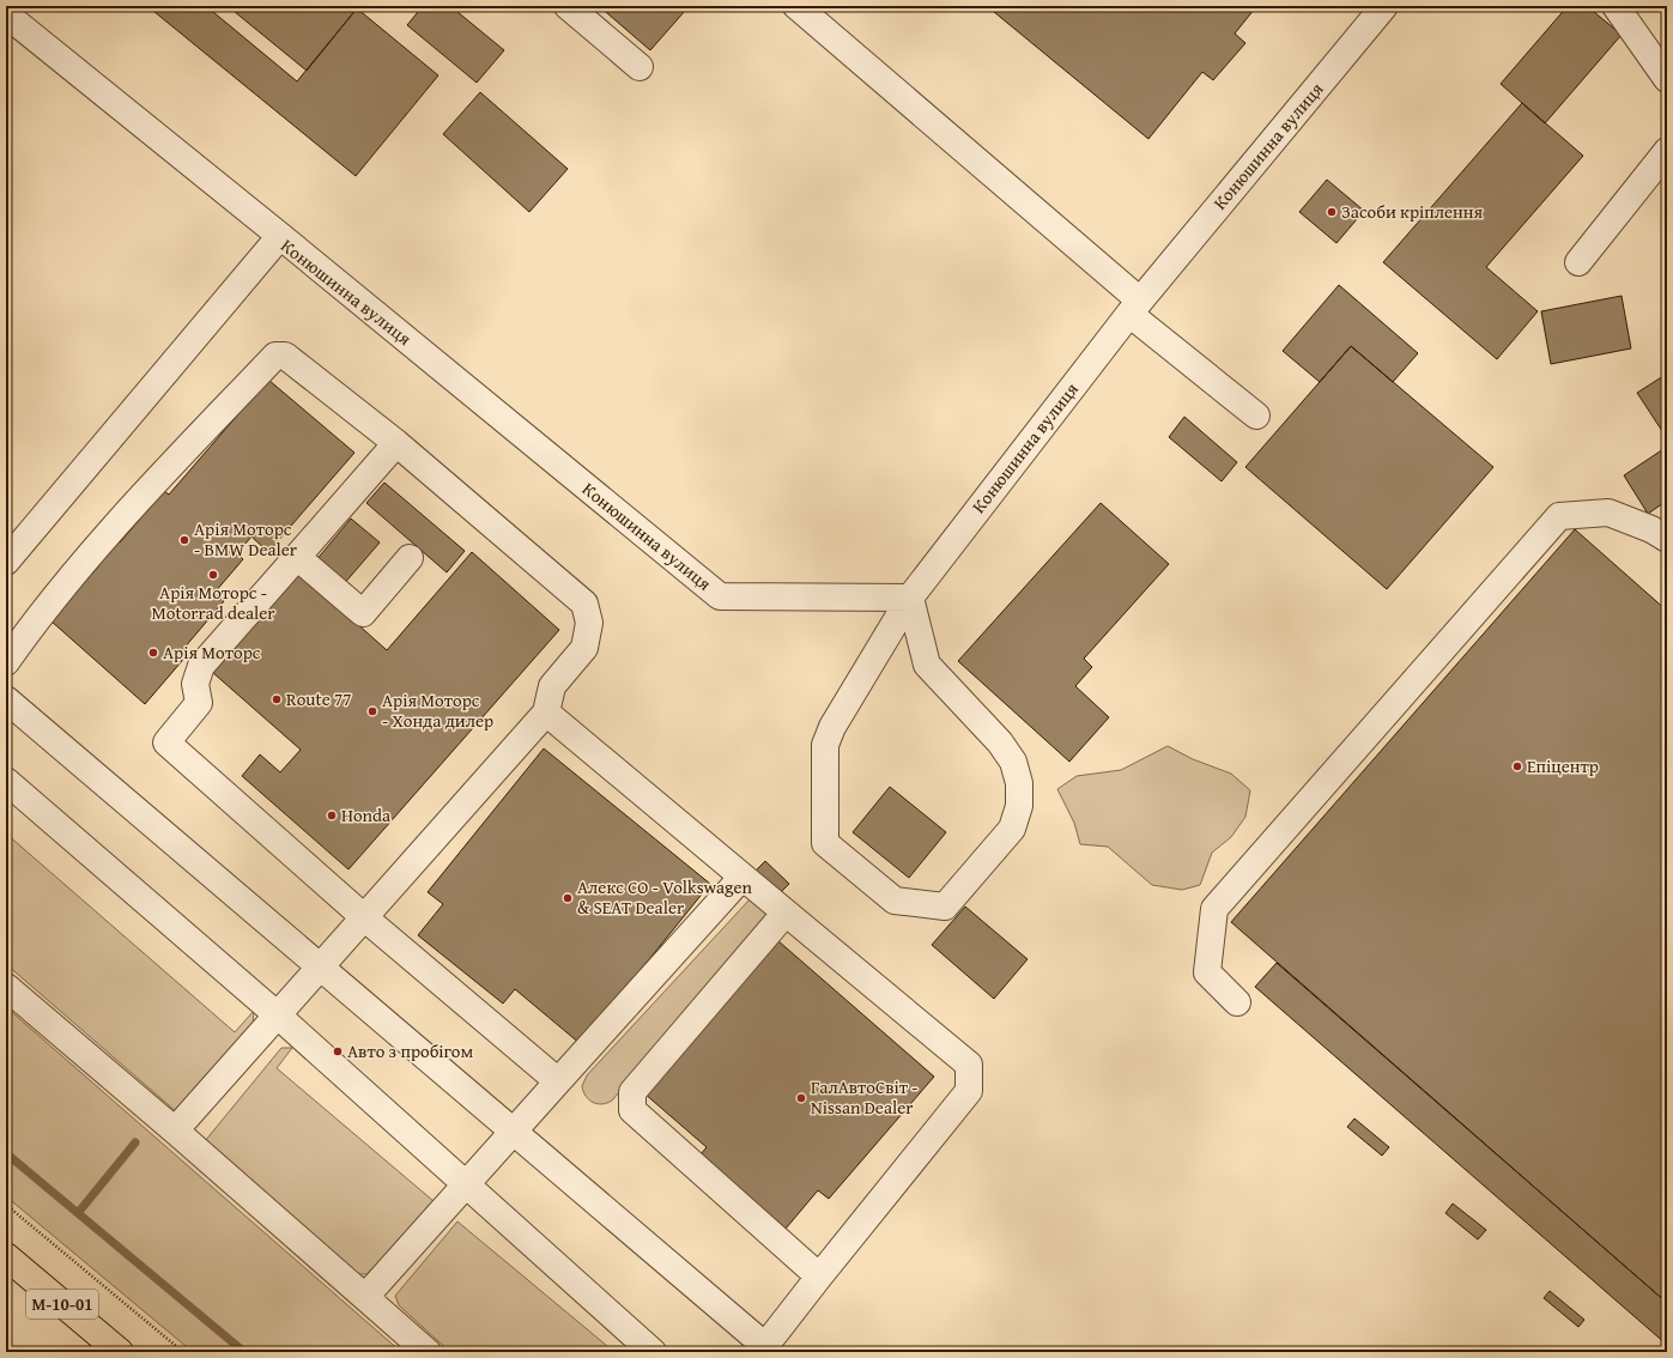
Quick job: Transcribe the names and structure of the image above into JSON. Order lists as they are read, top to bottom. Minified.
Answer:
{"streets":{"highway":["М-10-01"],"street":["Конюшинна вулиця"]},"places":["Засоби кріплення","Арія Моторс - BMW Dealer","Арія Моторс - Motorrad dealer","Арія Моторс","Route 77","Арія Моторс - Хонда дилер","Епіцентр","Honda","Алекс CO - Volkswagen & SEAT Dealer","Авто з пробігом","ГалАвтоСвіт - Nissan Dealer"]}
